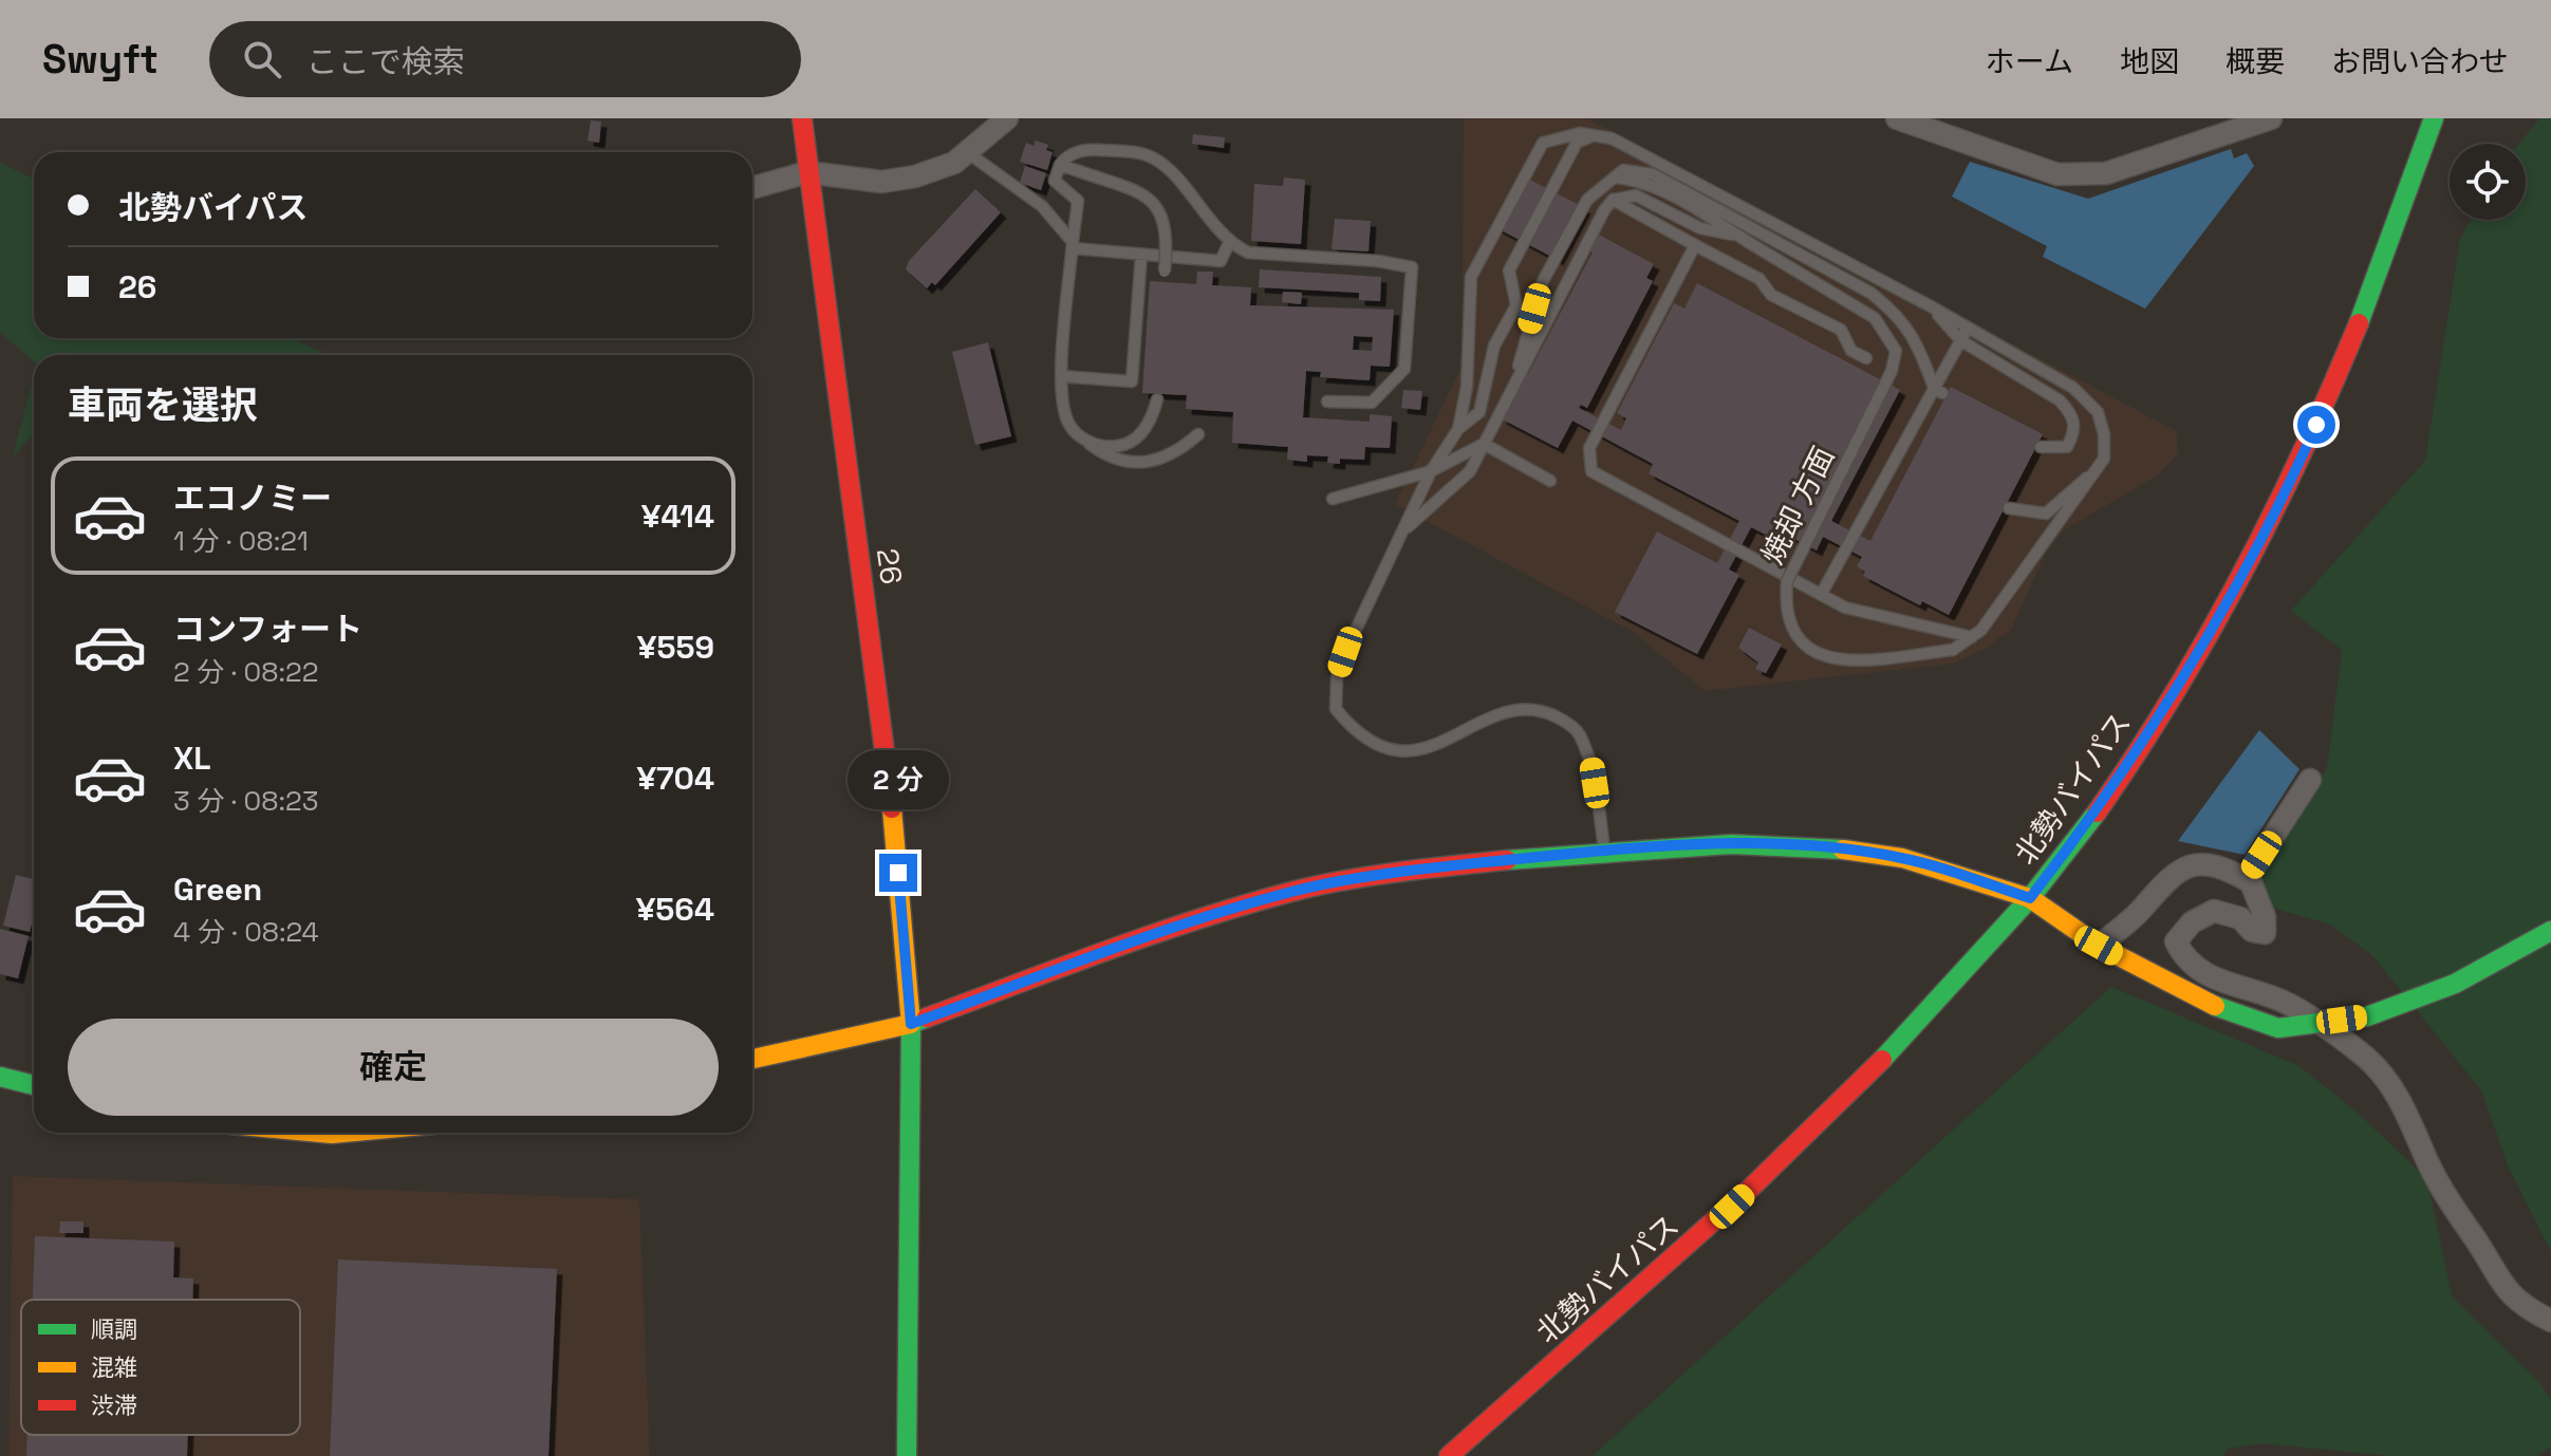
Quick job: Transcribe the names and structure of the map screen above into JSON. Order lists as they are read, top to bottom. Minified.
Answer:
{"streets":{"main road":["26","北勢バイパス"],"lane":["焼却 方面"]},"legend":["順調","混雑","渋滞"],"page":{"header":"Swyft","search":"ここで検索","nav":["ホーム","地図","概要","お問い合わせ"],"banner":["北勢バイパス","26"],"heading":"車両を選択","list":[{"name":"エコノミー","note":"1 分 · 08:21","value":"¥414"},{"name":"コンフォート","note":"2 分 · 08:22","value":"¥559"},{"name":"XL","note":"3 分 · 08:23","value":"¥704"},{"name":"Green","note":"4 分 · 08:24","value":"¥564"}],"bubble":"2 分","buttons":"確定"}}
